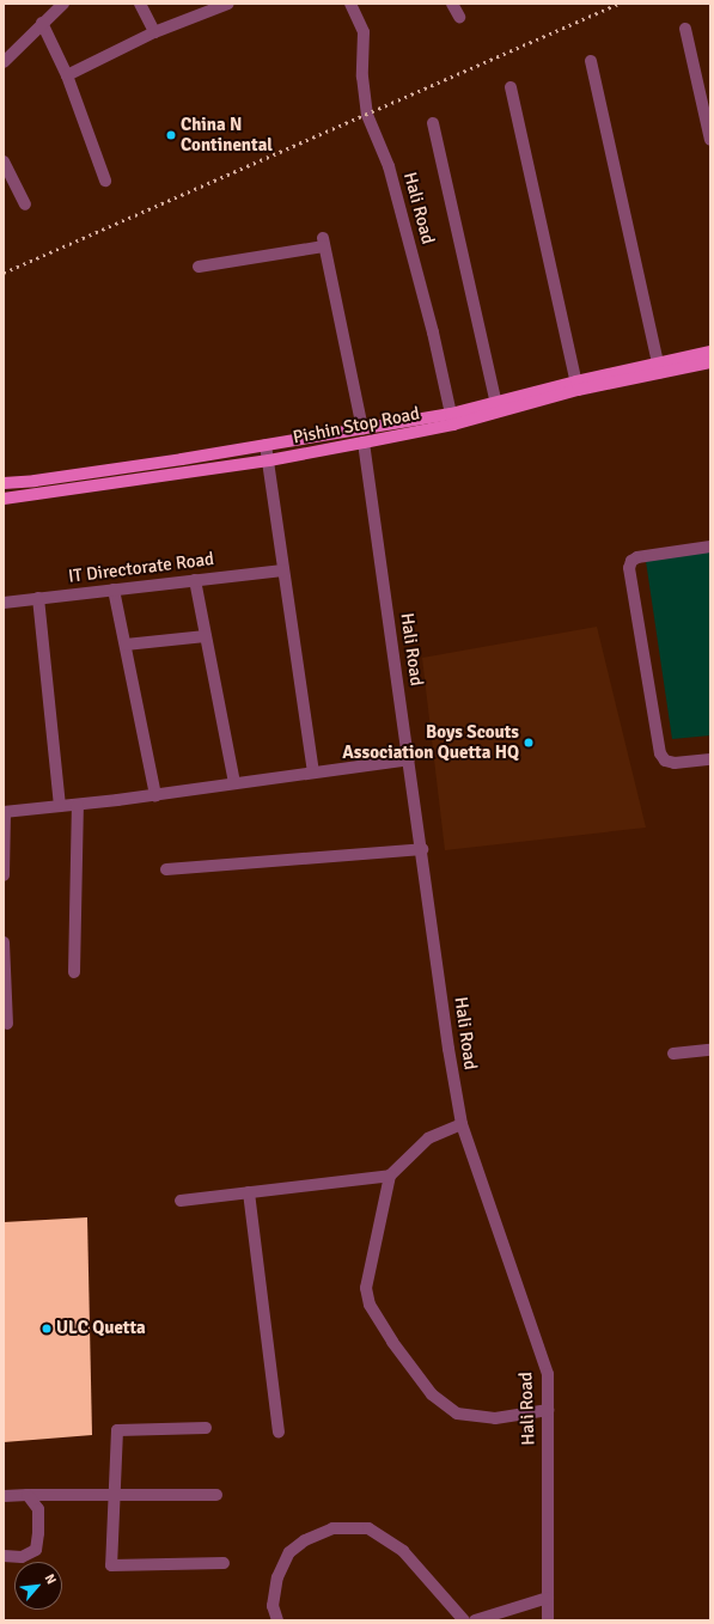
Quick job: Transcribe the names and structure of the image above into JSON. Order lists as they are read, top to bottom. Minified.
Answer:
{"streets":{"main road":["Pishin Stop Road"],"street":["Hali Road","IT Directorate Road"]},"crossings":[["Hali Road","Pishin Stop Road"]],"places":["China N Continental","Boys Scouts Association Quetta HQ","ULC Quetta"],"north":"top right"}
